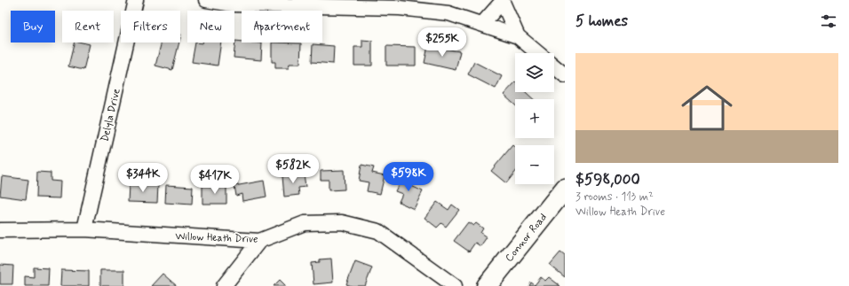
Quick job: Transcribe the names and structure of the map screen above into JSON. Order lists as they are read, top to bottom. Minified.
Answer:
{"streets":{"main road":["Connor Road"],"street":["Delyla Drive","Willow Heath Drive"]},"crossings":[["Delyla Drive","Willow Heath Drive"]],"page":{"heading":"5 homes","chip":["Buy","Rent","Filters","New","Apartment"],"price":["$255K","$582K","$598K","$344K","$417K"],"list":[{"name":"$598,000","note":"3 rooms · 113 m² · Willow Heath Drive"}],"map_buttons":["+","−"]}}
